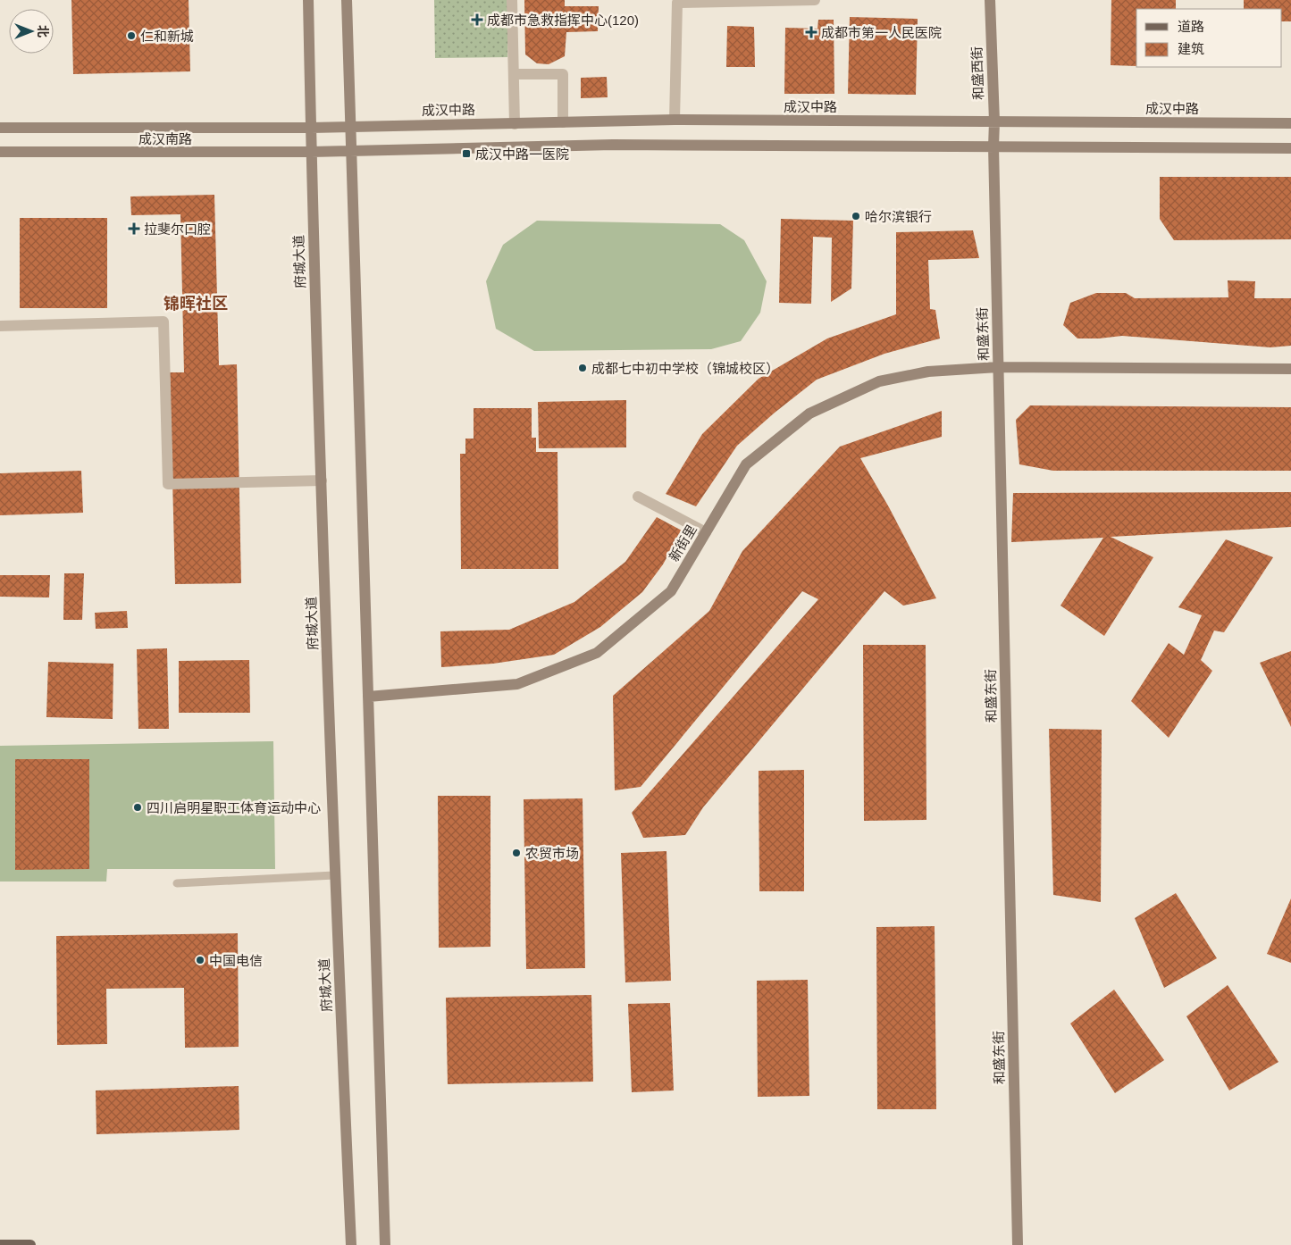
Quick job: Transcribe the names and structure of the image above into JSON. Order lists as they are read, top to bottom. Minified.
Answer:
{"streets":{"main road":["和盛西街","成汉中路","成汉南路","府城大道","和盛东街","新街里"]},"crossings":[["和盛西街","成汉中路"],["和盛西街","和盛东街"],["成汉中路","成汉南路"],["成汉南路","府城大道"],["和盛东街","新街里"]],"districts":["锦晖社区"],"places":{"health":["成都市急救指挥中心(120)","成都市第一人民医院","拉斐尔口腔"],"other":["仁和新城","哈尔滨银行","成都七中初中学校（锦城校区）","四川启明星职工体育运动中心","农贸市场","中国电信"],"transit":["成汉中路一医院"]},"legend":["道路","建筑"],"north":"right"}
